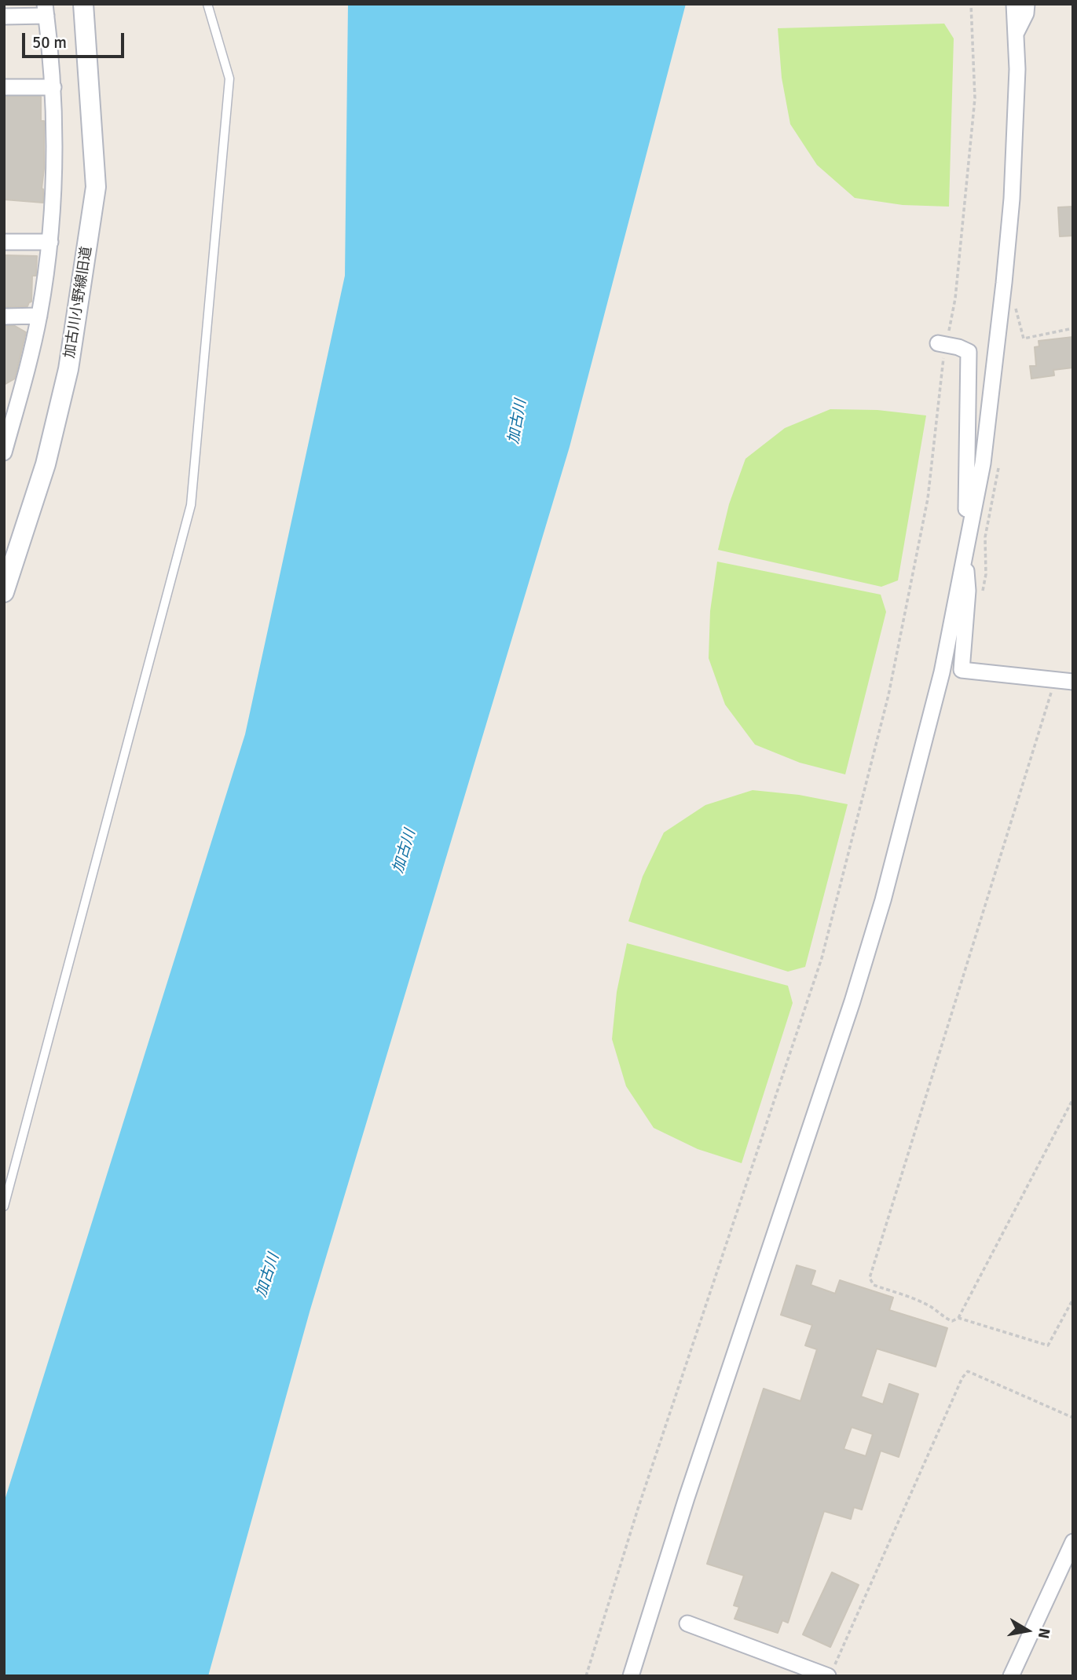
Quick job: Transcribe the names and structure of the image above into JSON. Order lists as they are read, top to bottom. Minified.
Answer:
{"streets":{"street":["加古川小野線旧道"]},"water":["加古川"],"scale_bar":"50 m","north":"right"}
